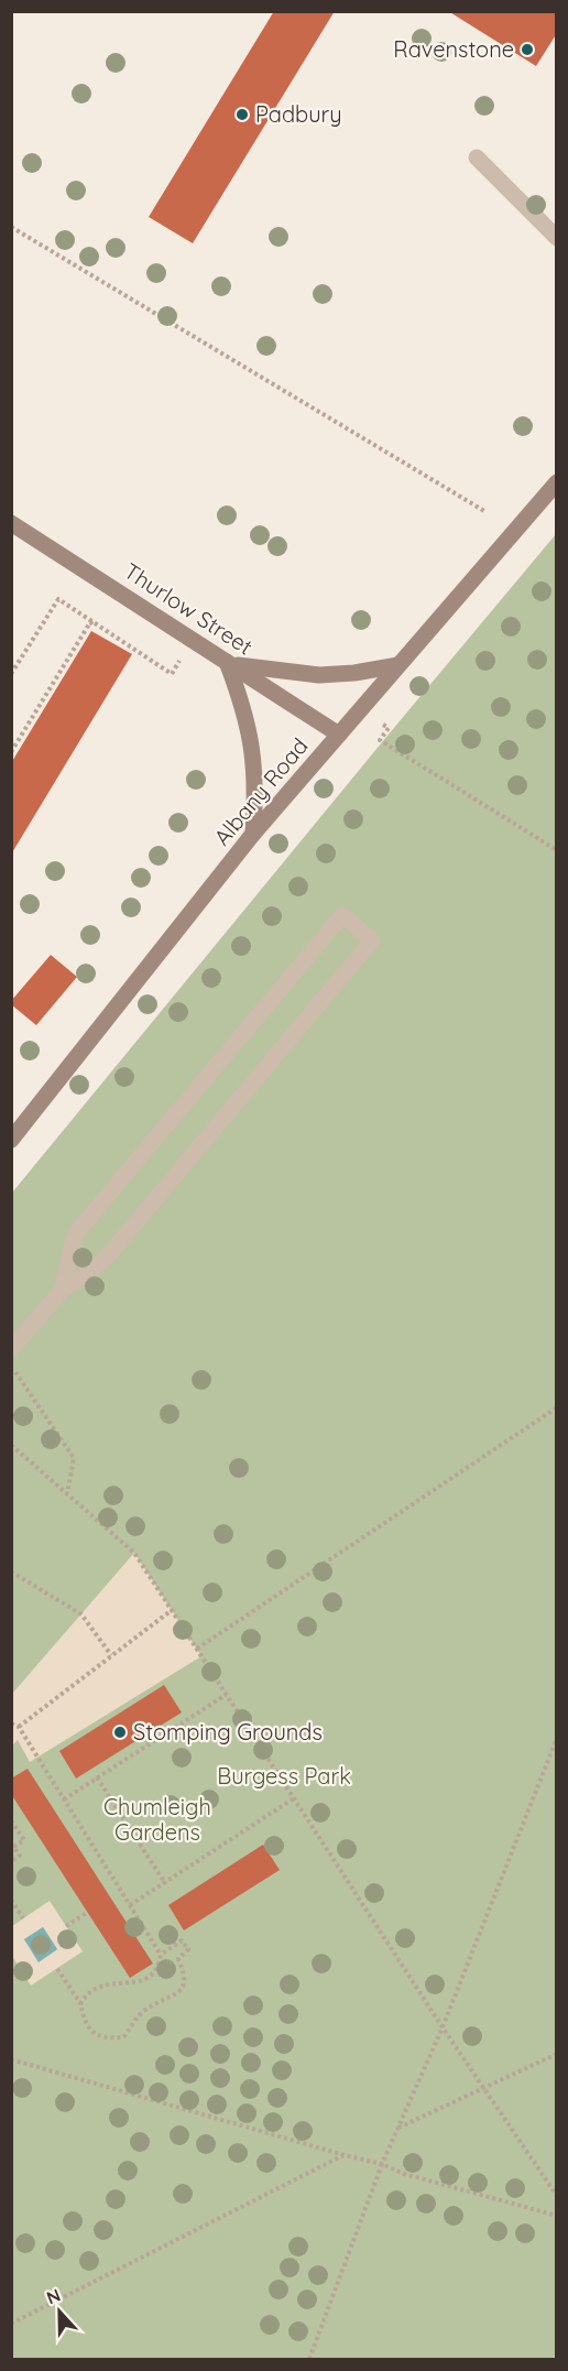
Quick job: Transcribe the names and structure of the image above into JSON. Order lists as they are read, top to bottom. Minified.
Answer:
{"streets":{"main road":["Thurlow Street","Albany Road"]},"crossings":[["Thurlow Street","Albany Road"]],"parks":["Burgess Park","Chumleigh Gardens"],"places":["Ravenstone","Padbury","Stomping Grounds"],"north":"top"}
